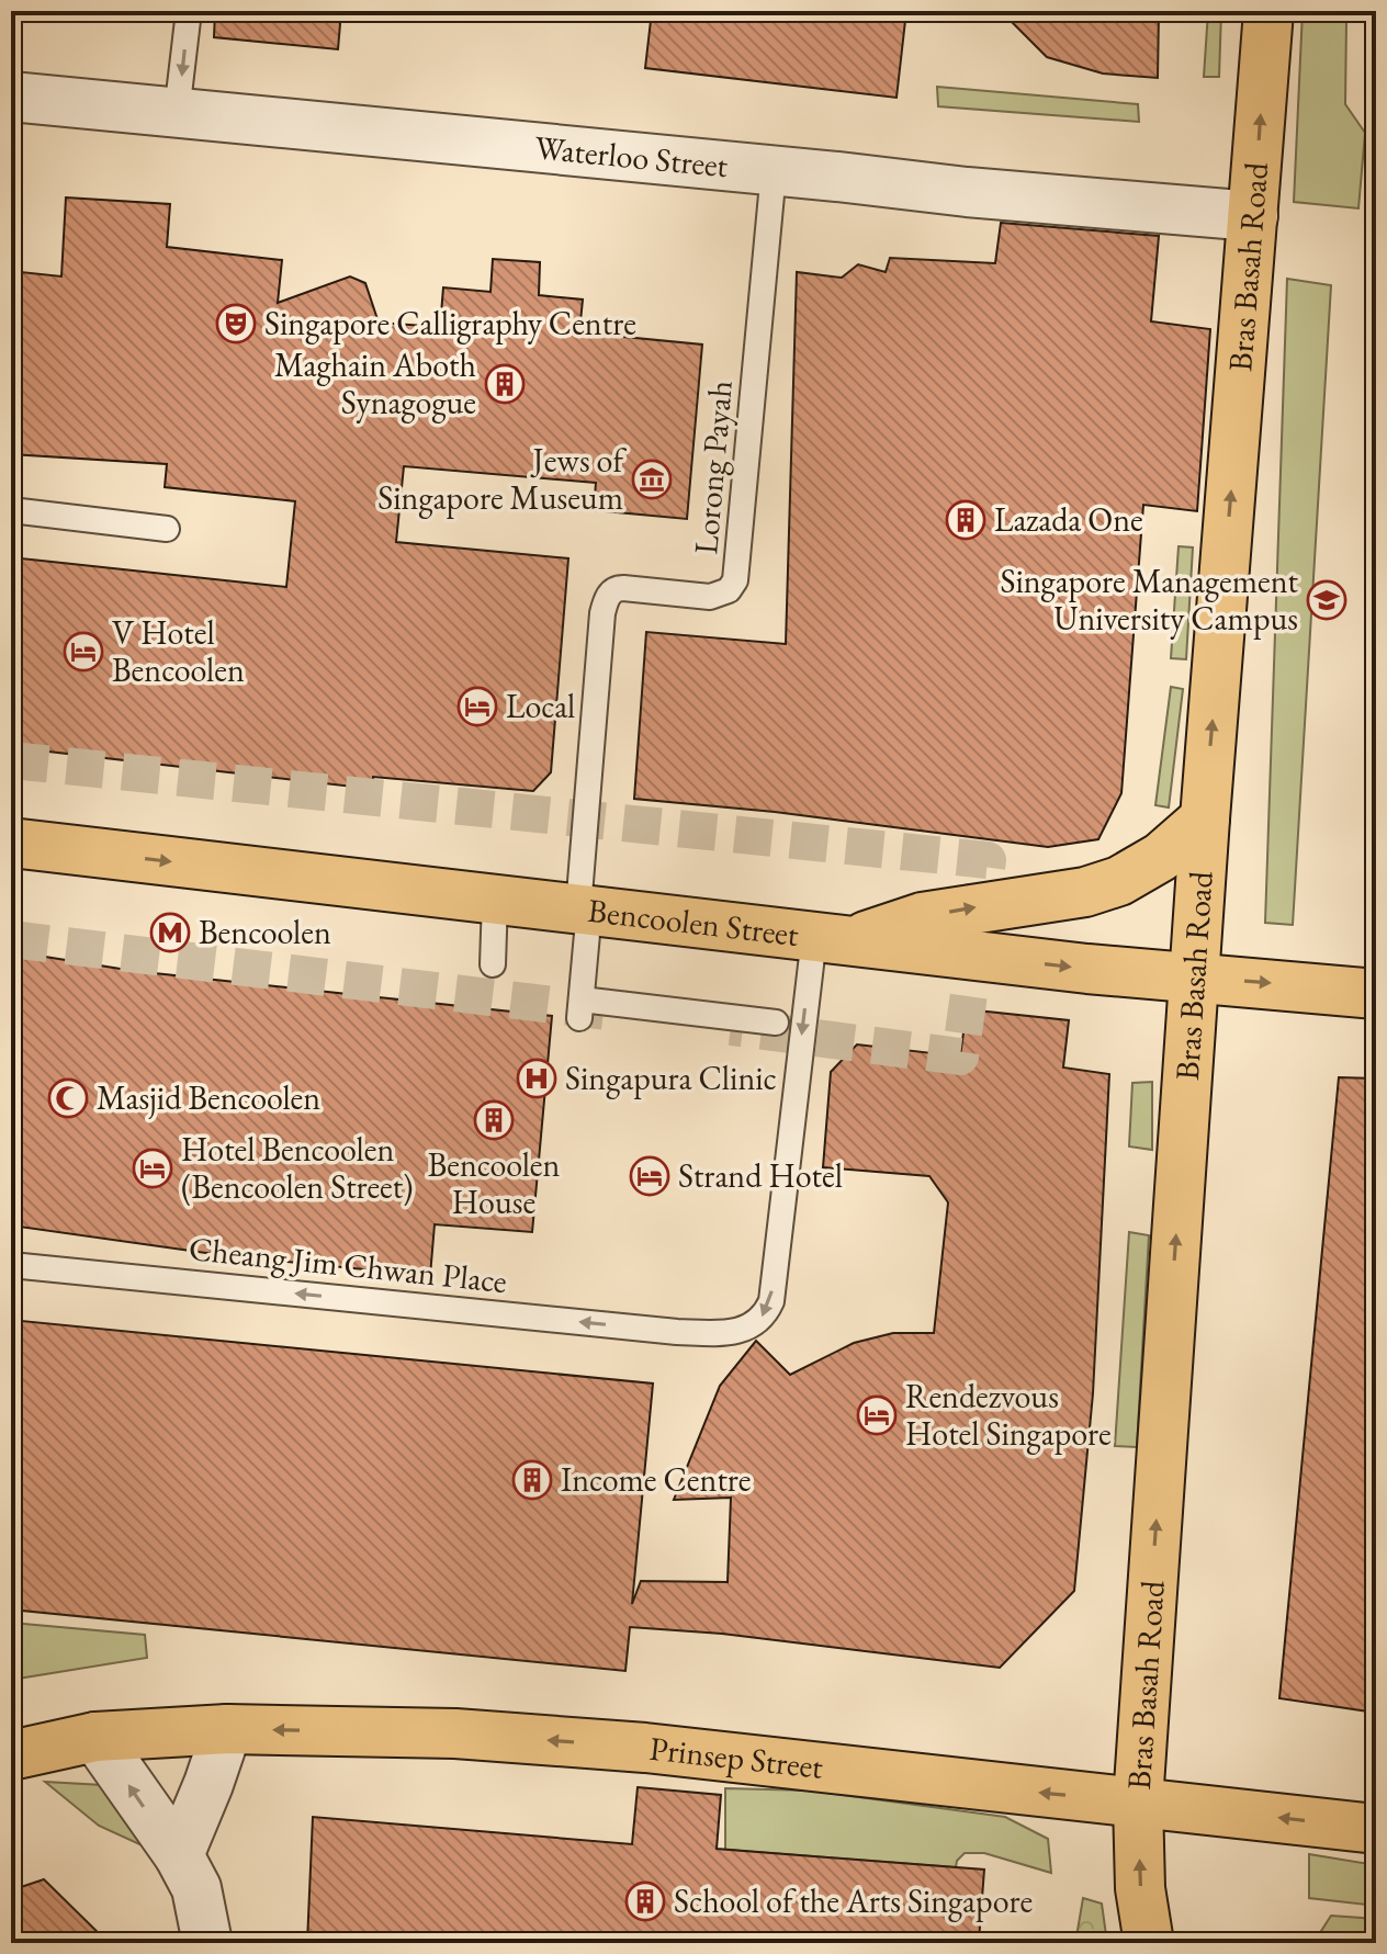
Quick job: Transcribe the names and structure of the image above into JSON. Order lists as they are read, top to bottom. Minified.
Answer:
{"streets":{"main road":["Bras Basah Road","Bencoolen Street","Prinsep Street"],"street":["Waterloo Street"],"lane":["Lorong Payah","Cheang Jim Chwan Place"]},"crossings":[["Waterloo Street","Bras Basah Road"],["Waterloo Street","Lorong Payah"],["Bras Basah Road","Bencoolen Street"],["Bras Basah Road","Prinsep Street"],["Lorong Payah","Bencoolen Street"],["Bencoolen Street","Cheang Jim Chwan Place"]],"one_way":["Bras Basah Road","Bencoolen Street","Prinsep Street"],"places":{"theatre":["Singapore Calligraphy Centre"],"building":["Maghain Aboth Synagogue","Lazada One","Bencoolen House","Income Centre","School of the Arts Singapore"],"museum":["Jews of Singapore Museum"],"school or university":["Singapore Management University Campus"],"hotel":["V Hotel Bencoolen","Local","Hotel Bencoolen (Bencoolen Street)","Strand Hotel","Rendezvous Hotel Singapore"],"metro station":["Bencoolen"],"hospital":["Singapura Clinic"],"mosque":["Masjid Bencoolen"]}}
